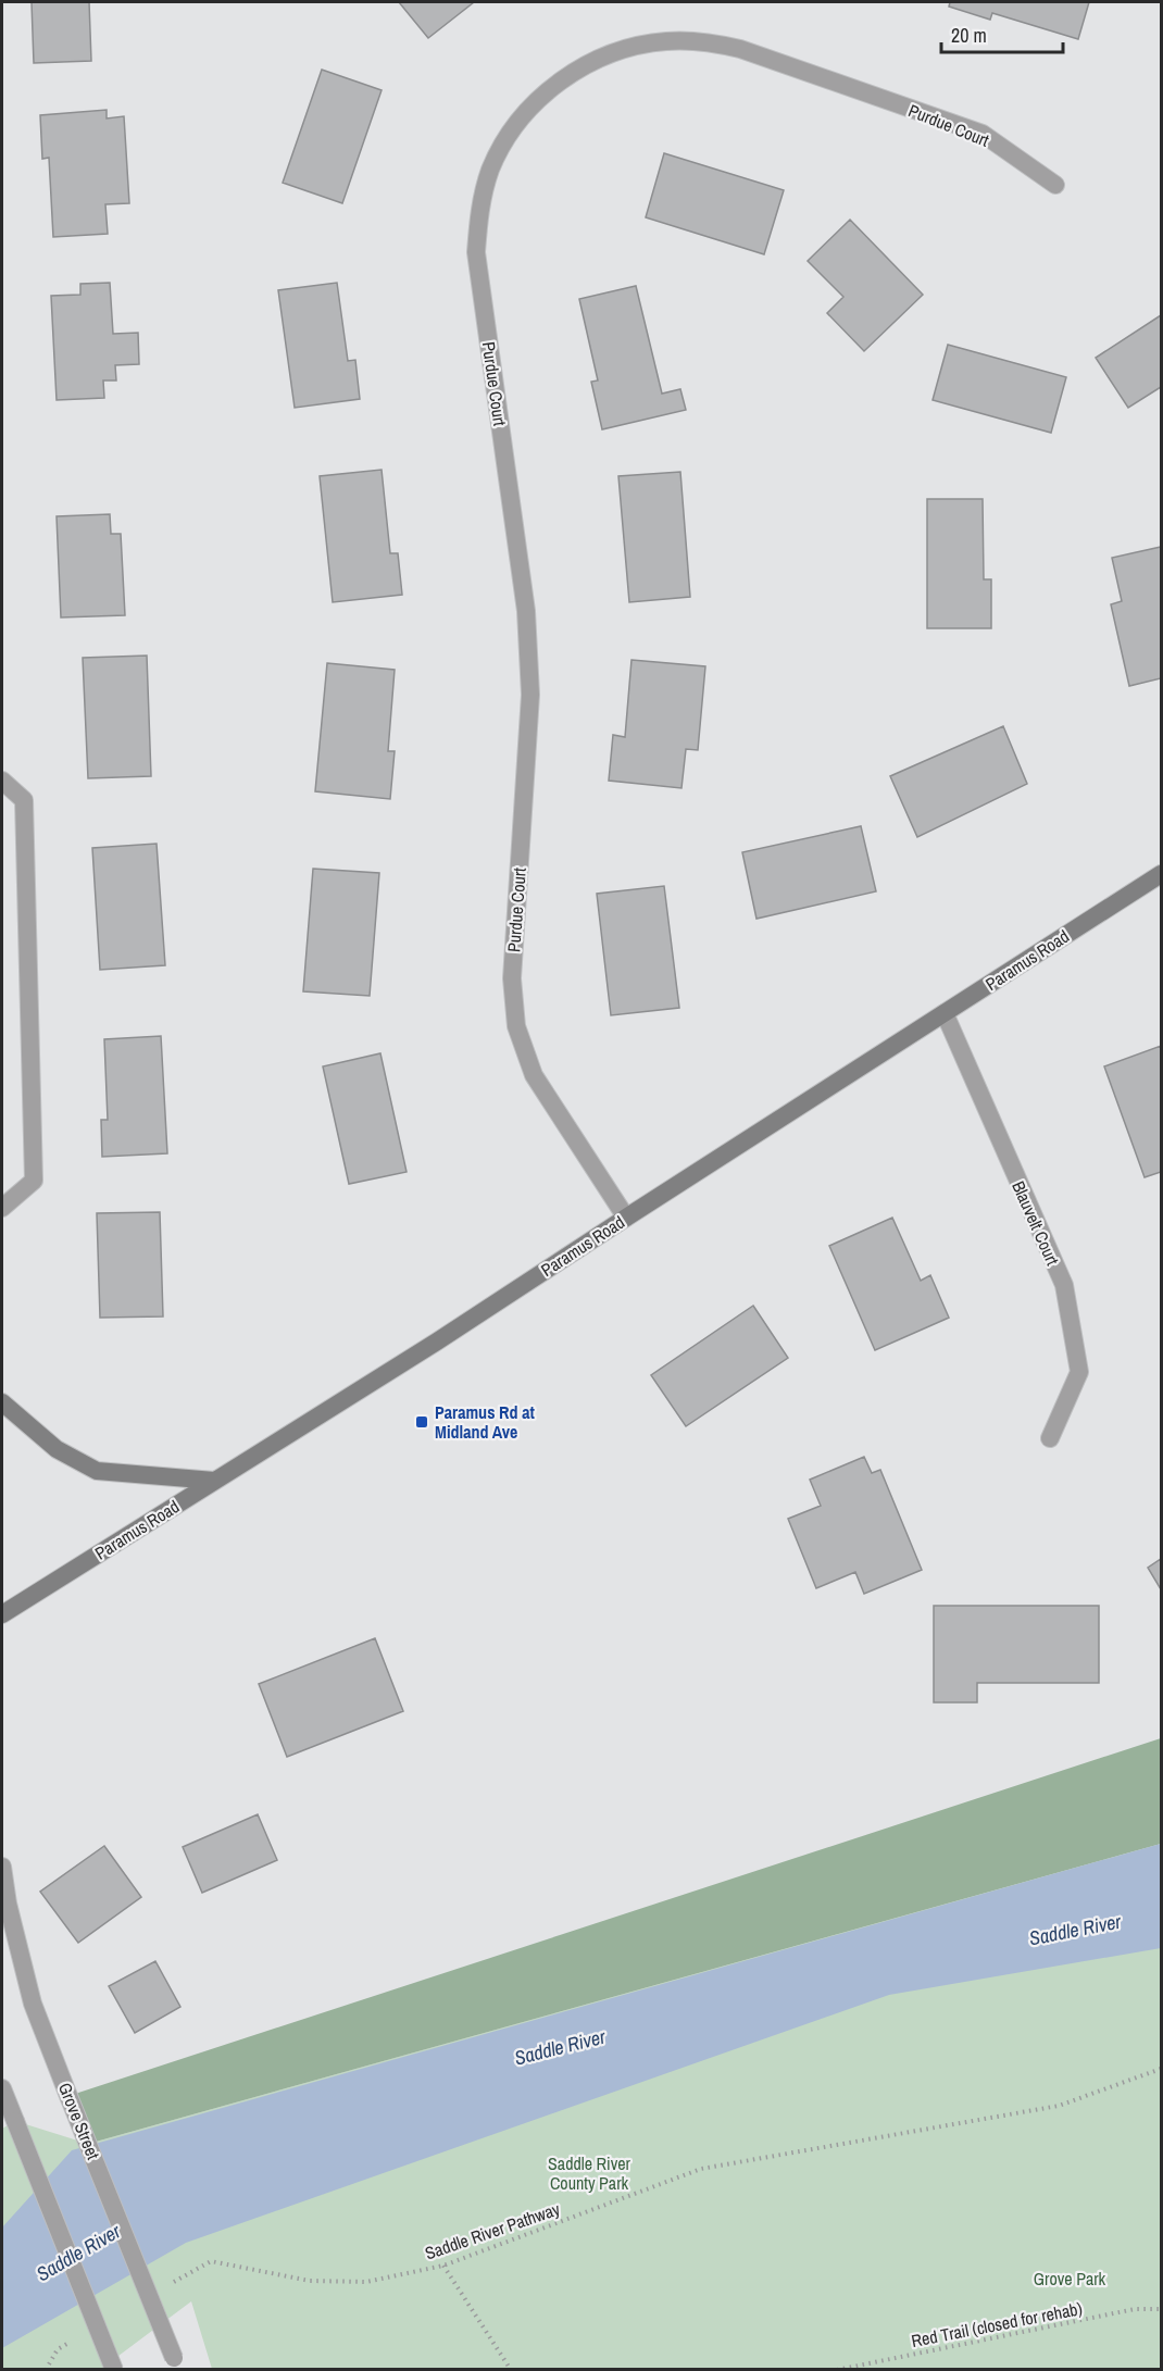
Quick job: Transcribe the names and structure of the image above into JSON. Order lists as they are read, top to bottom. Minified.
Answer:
{"streets":{"main road":["Paramus Road"],"street":["Purdue Court","Blauvelt Court","Grove Street"],"path":["Saddle River Pathway","Red Trail (closed for rehab)"]},"crossings":[["Purdue Court","Paramus Road"],["Paramus Road","Blauvelt Court"]],"water":["Saddle River"],"parks":["Saddle River County Park","Grove Park"],"places":{"transit":["Paramus Rd at Midland Ave"]},"scale_bar":"20 m"}
